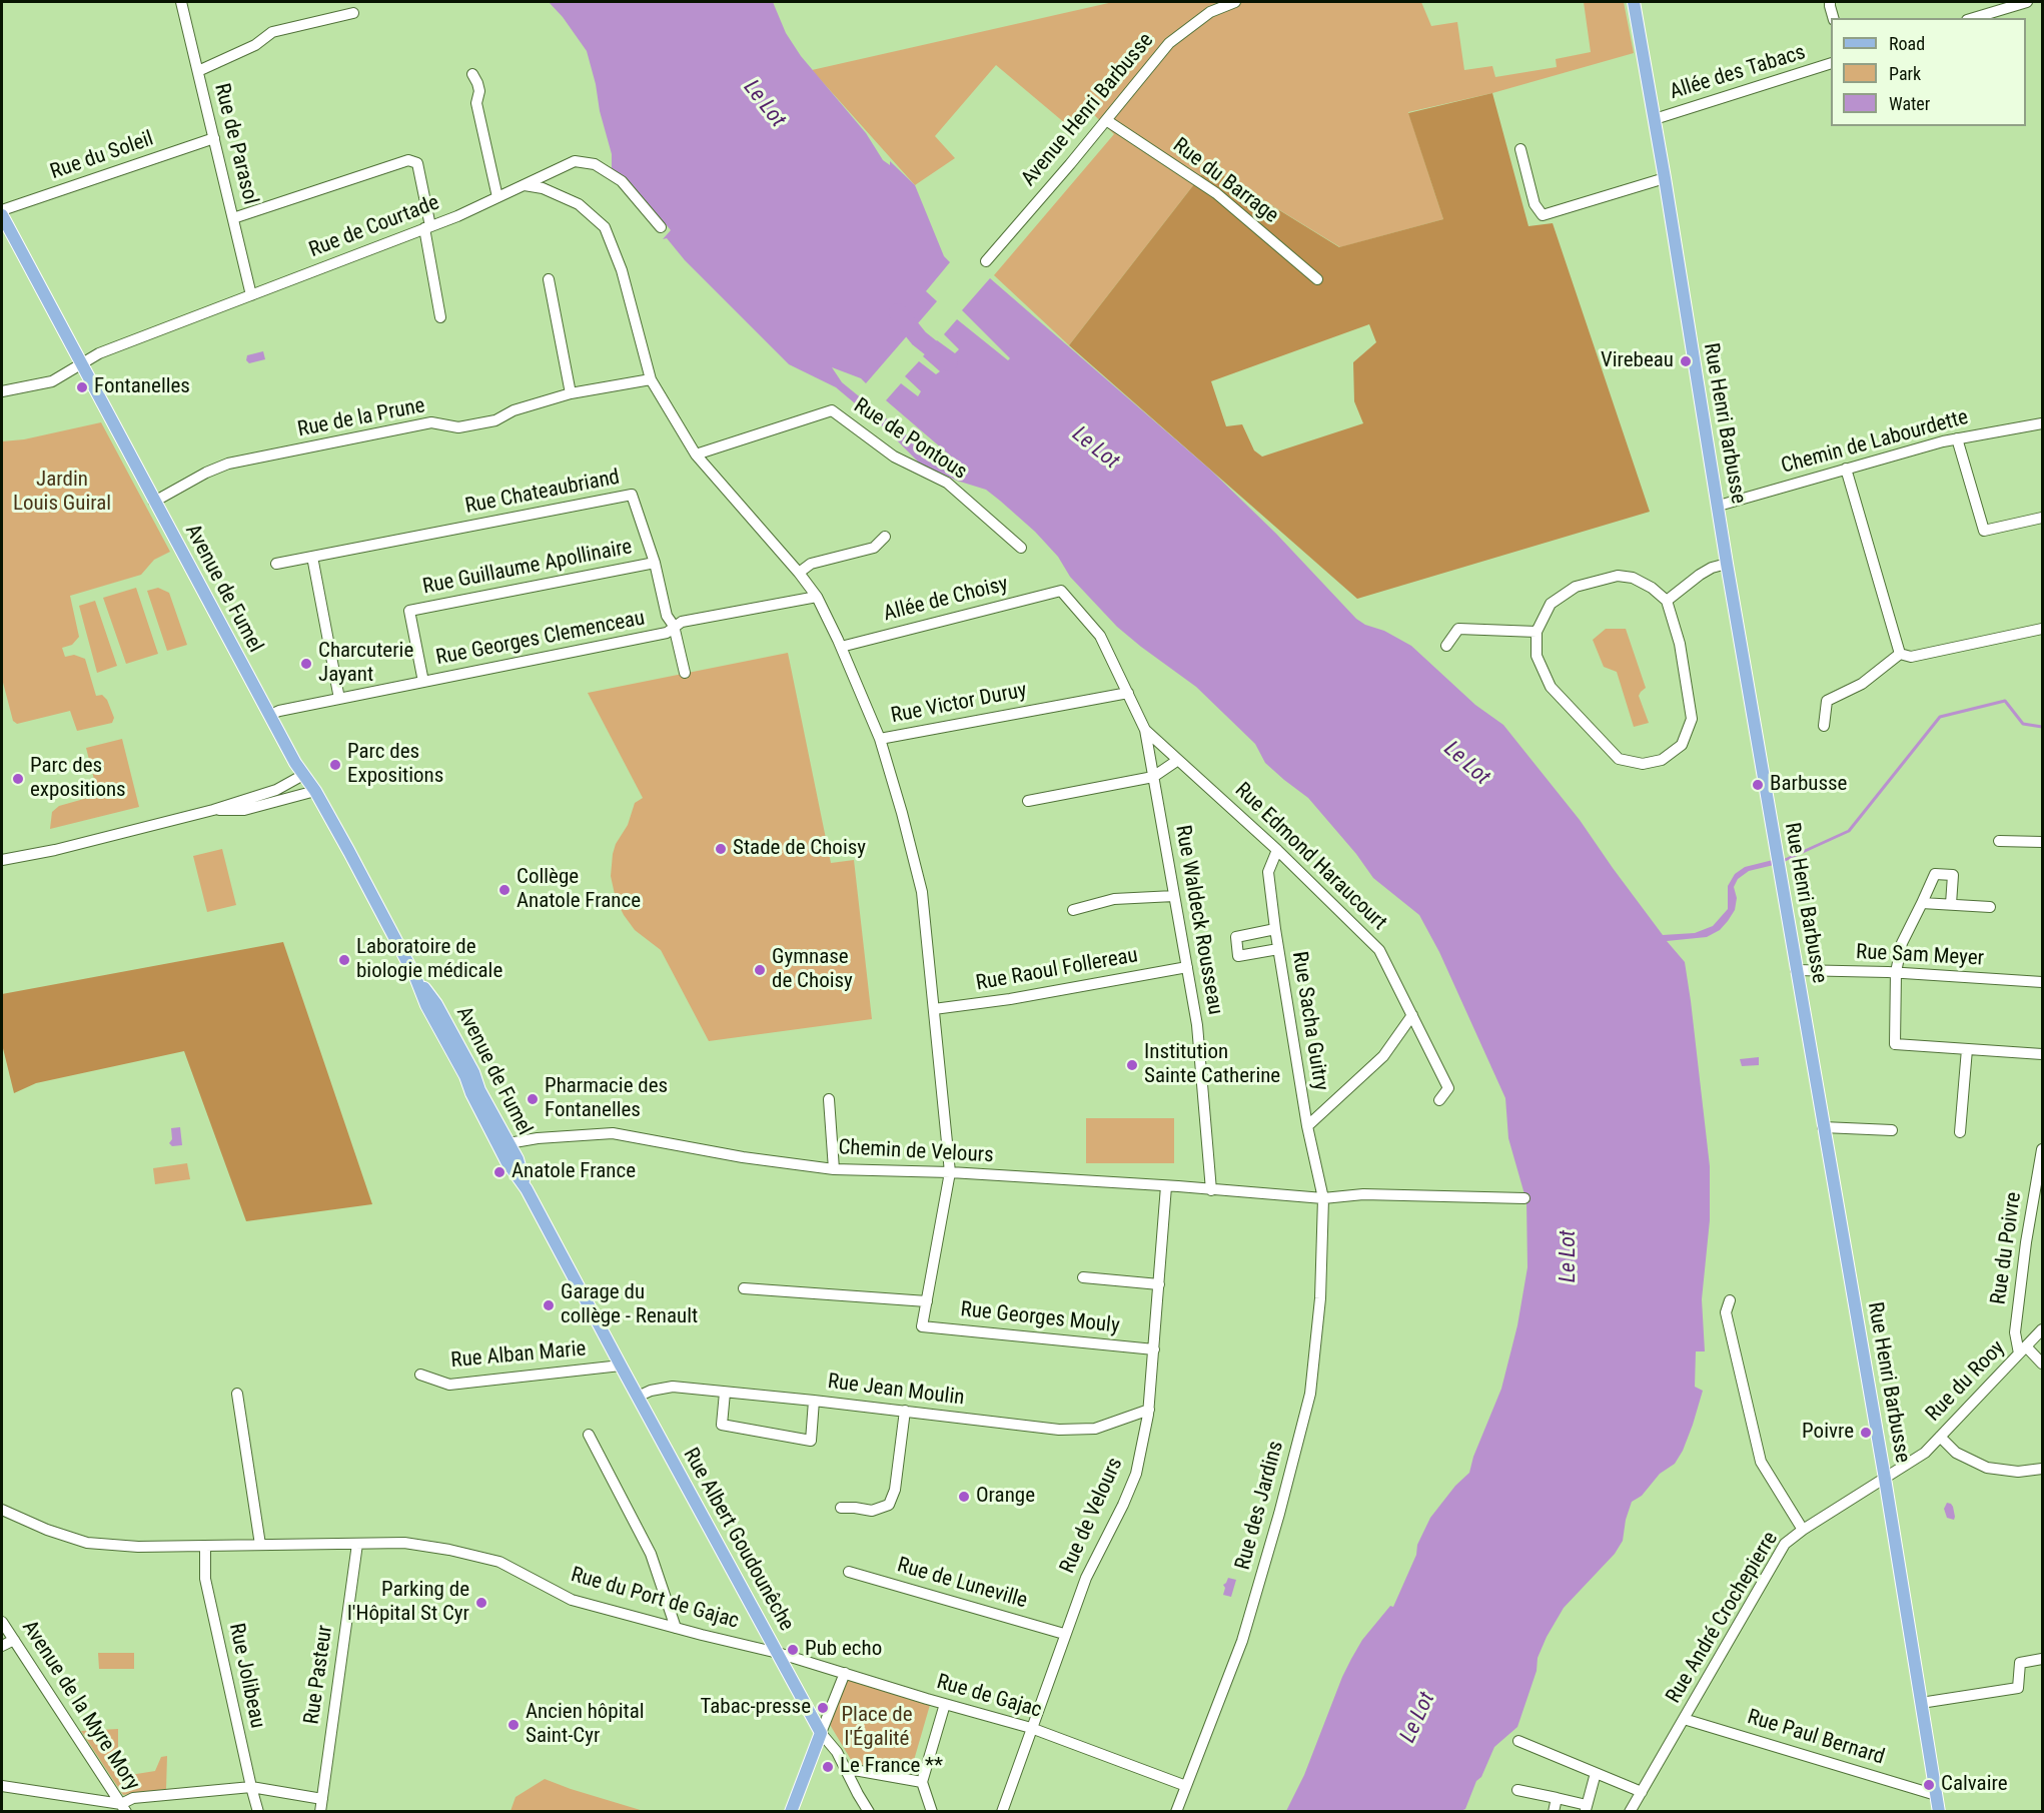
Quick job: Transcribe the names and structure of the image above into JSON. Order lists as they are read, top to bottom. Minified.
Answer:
{"streets":{"main road":["Rue Henri Barbusse","Avenue de Fumel","Rue Albert Goudounêche"],"street":["Allée des Tabacs","Avenue Henri Barbusse","Rue de Parasol","Rue du Soleil","Rue du Barrage","Rue de Courtade","Rue de la Prune","Rue de Pontous","Chemin de Labourdette","Rue Chateaubriand","Rue Guillaume Apollinaire","Allée de Choisy","Rue Georges Clemenceau","Rue Victor Duruy","Rue Edmond Haraucourt","Rue Waldeck Rousseau","Rue Sam Meyer","Rue Raoul Follereau","Rue Sacha Guitry","Chemin de Velours","Rue du Poivre","Rue Georges Mouly","Rue Alban Marie","Rue du Rooy","Rue Jean Moulin","Rue des Jardins","Rue de Velours","Rue de Luneville","Rue du Port de Gajac","Rue André Crochepierre","Rue Pasteur","Rue Jolibeau","Rue de Gajac","Avenue de la Myre Mory","Rue Paul Bernard"]},"crossings":[["Allée des Tabacs","Rue Henri Barbusse"],["Avenue Henri Barbusse","Rue du Barrage"],["Rue de Parasol","Rue du Soleil"],["Rue de Parasol","Rue de Courtade"],["Rue de Courtade","Avenue de Fumel"],["Rue de Courtade","Rue Victor Duruy"],["Rue de la Prune","Avenue de Fumel"],["Rue de la Prune","Rue Victor Duruy"],["Rue Henri Barbusse","Chemin de Labourdette"],["Rue Henri Barbusse","Rue Sam Meyer"],["Rue Henri Barbusse","Rue du Rooy"],["Rue Henri Barbusse","Rue André Crochepierre"],["Rue Henri Barbusse","Rue Paul Bernard"],["Rue de Pontous","Rue Victor Duruy"],["Rue Chateaubriand","Rue Guillaume Apollinaire"],["Rue Chateaubriand","Rue Georges Clemenceau"],["Rue Guillaume Apollinaire","Rue Georges Clemenceau"],["Avenue de Fumel","Rue Georges Clemenceau"],["Avenue de Fumel","Chemin de Velours"],["Avenue de Fumel","Rue Alban Marie"],["Avenue de Fumel","Rue Albert Goudounêche"],["Allée de Choisy","Rue Victor Duruy"],["Allée de Choisy","Rue Edmond Haraucourt"],["Rue Georges Clemenceau","Rue Victor Duruy"],["Rue Victor Duruy","Rue Edmond Haraucourt"],["Rue Edmond Haraucourt","Rue Waldeck Rousseau"],["Rue Edmond Haraucourt","Rue Sacha Guitry"],["Rue Waldeck Rousseau","Rue Raoul Follereau"],["Rue Waldeck Rousseau","Chemin de Velours"],["Rue Sacha Guitry","Chemin de Velours"],["Rue Sacha Guitry","Rue des Jardins"],["Chemin de Velours","Rue des Jardins"],["Chemin de Velours","Rue de Velours"],["Rue du Poivre","Rue du Rooy"],["Rue Georges Mouly","Rue de Velours"],["Rue Alban Marie","Rue Albert Goudounêche"],["Rue du Rooy","Rue André Crochepierre"],["Rue Jean Moulin","Rue de Velours"],["Rue Jean Moulin","Rue Albert Goudounêche"],["Rue des Jardins","Rue de Gajac"],["Rue de Velours","Rue de Luneville"],["Rue de Velours","Rue de Gajac"],["Rue Albert Goudounêche","Rue du Port de Gajac"],["Rue Albert Goudounêche","Rue de Gajac"],["Rue du Port de Gajac","Rue Pasteur"],["Rue du Port de Gajac","Rue Jolibeau"],["Rue du Port de Gajac","Rue de Gajac"],["Rue André Crochepierre","Rue Paul Bernard"]],"water":["Le Lot"],"parks":["Jardin Louis Guiral","Place de l'Égalité"],"places":["Virebeau","Fontanelles","Charcuterie Jayant","Parc des Expositions","Parc des expositions","Barbusse","Stade de Choisy","Collège Anatole France","Laboratoire de biologie médicale","Gymnase de Choisy","Institution Sainte Catherine","Pharmacie des Fontanelles","Anatole France","Garage du collège - Renault","Poivre","Orange","Parking de l'Hôpital St Cyr","Pub echo","Tabac-presse","Ancien hôpital Saint-Cyr","Le France **","Calvaire"],"legend":["Road","Park","Water"]}
